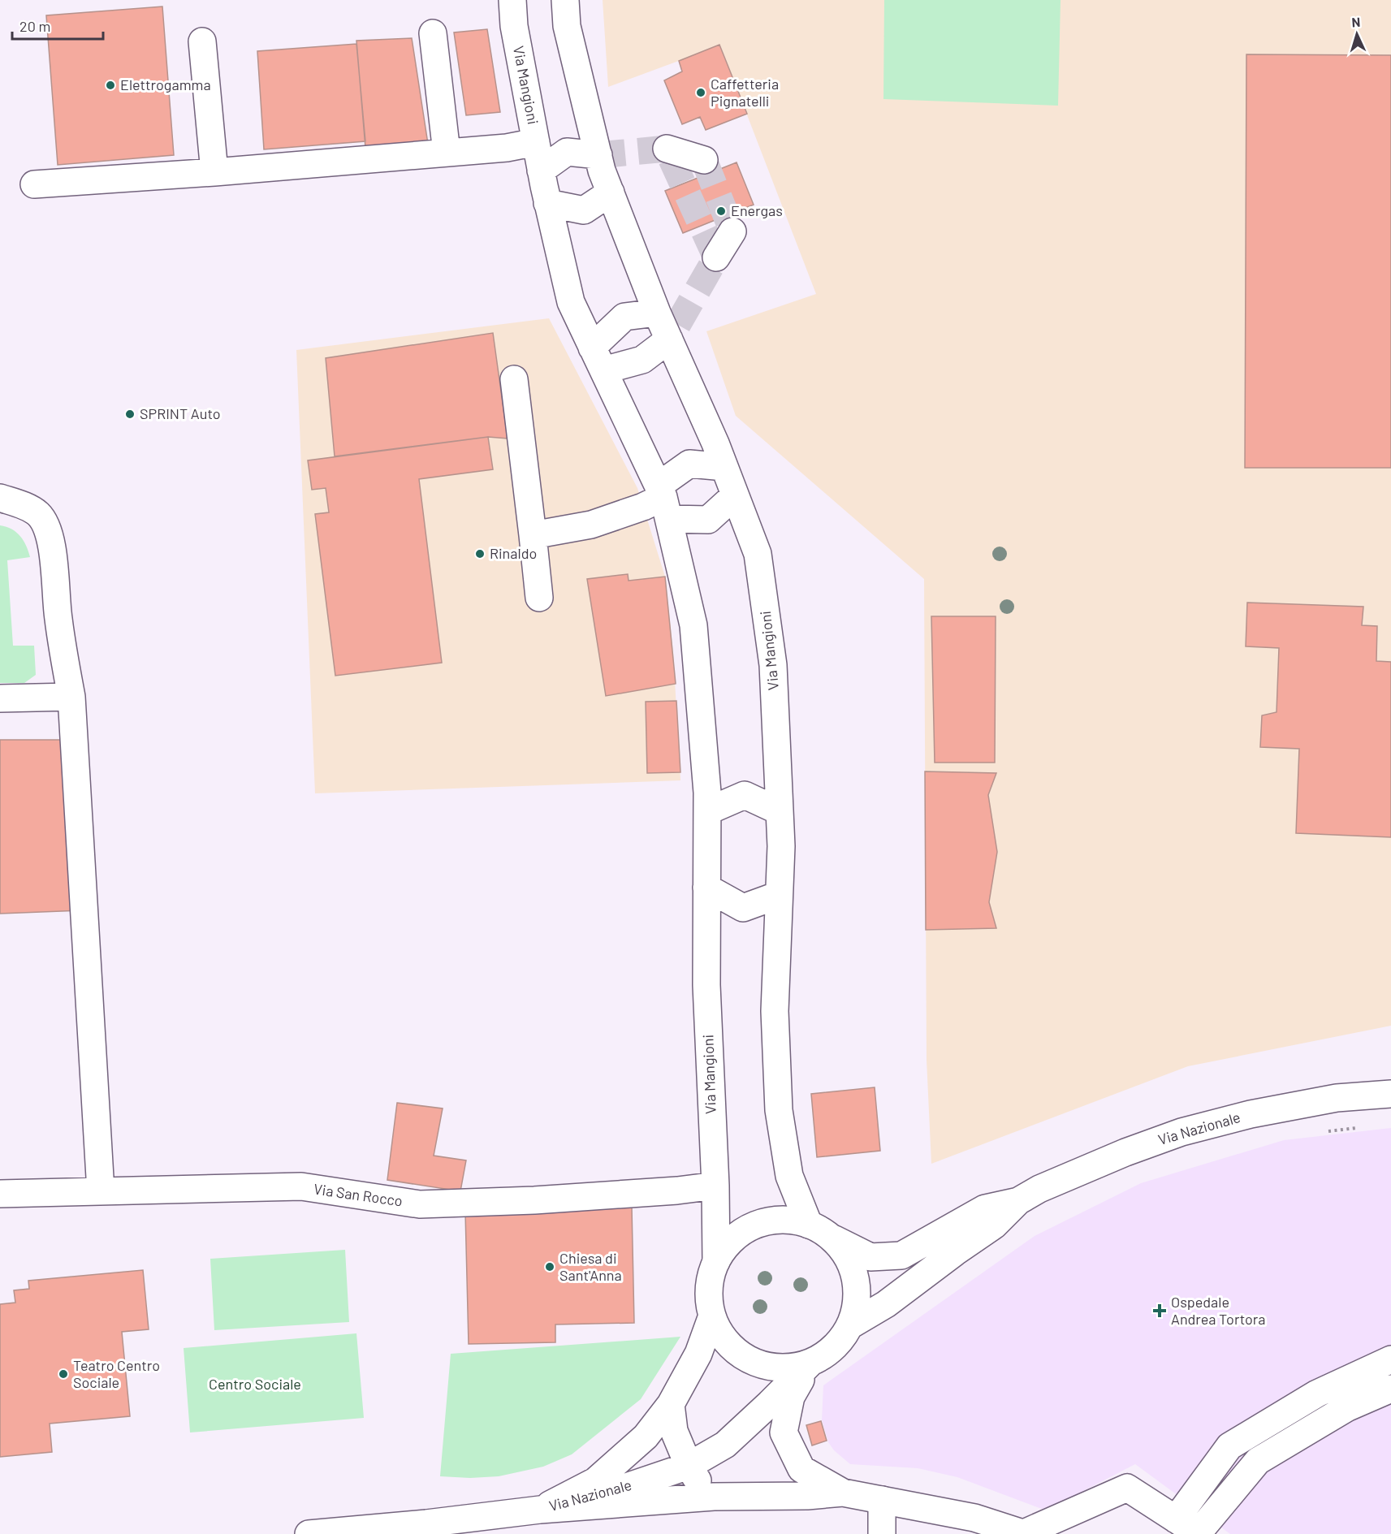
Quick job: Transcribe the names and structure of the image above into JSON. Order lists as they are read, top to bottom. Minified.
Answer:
{"streets":{"street":["Via Mangioni","Via Nazionale","Via San Rocco"]},"crossings":[["Via Mangioni","Via Nazionale"],["Via Mangioni","Via San Rocco"]],"parks":["Centro Sociale"],"places":{"other":["Elettrogamma","Caffetteria Pignatelli","Energas","SPRINT Auto","Rinaldo","Chiesa di Sant'Anna","Teatro Centro Sociale"],"health":["Ospedale Andrea Tortora"]},"scale_bar":"20 m","north":"top"}
